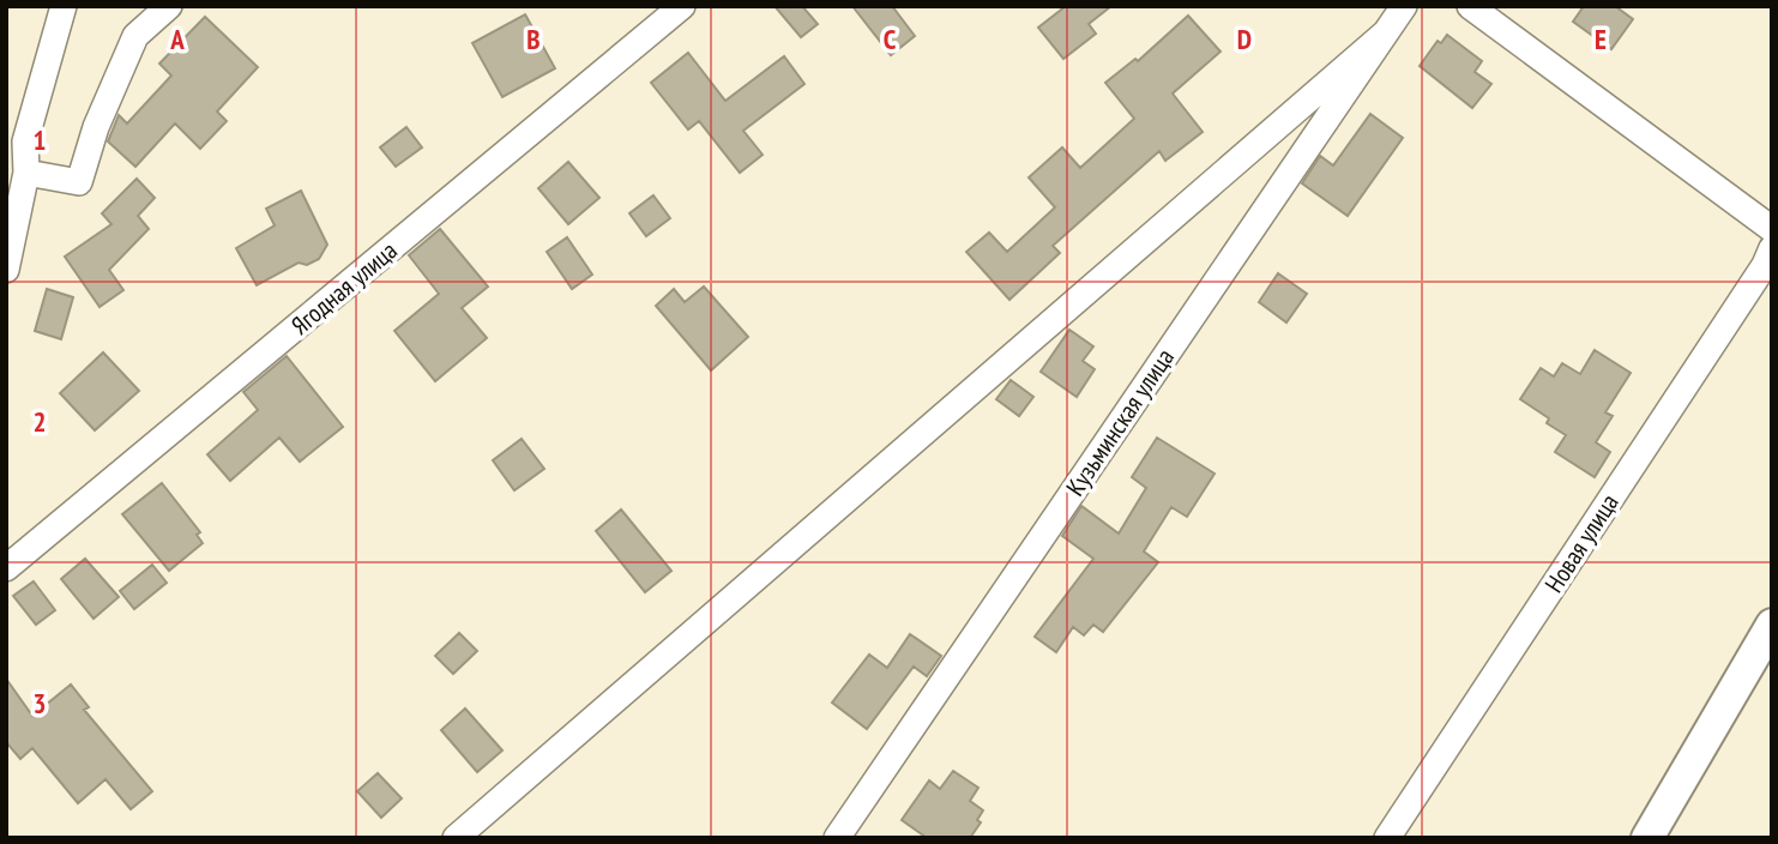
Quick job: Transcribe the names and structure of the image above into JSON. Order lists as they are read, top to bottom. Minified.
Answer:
{"streets":{"street":["Ягодная улица","Кузьминская улица","Новая улица"]},"grid":{"columns":["A","B","C","D","E"],"rows":["1","2","3"]}}
